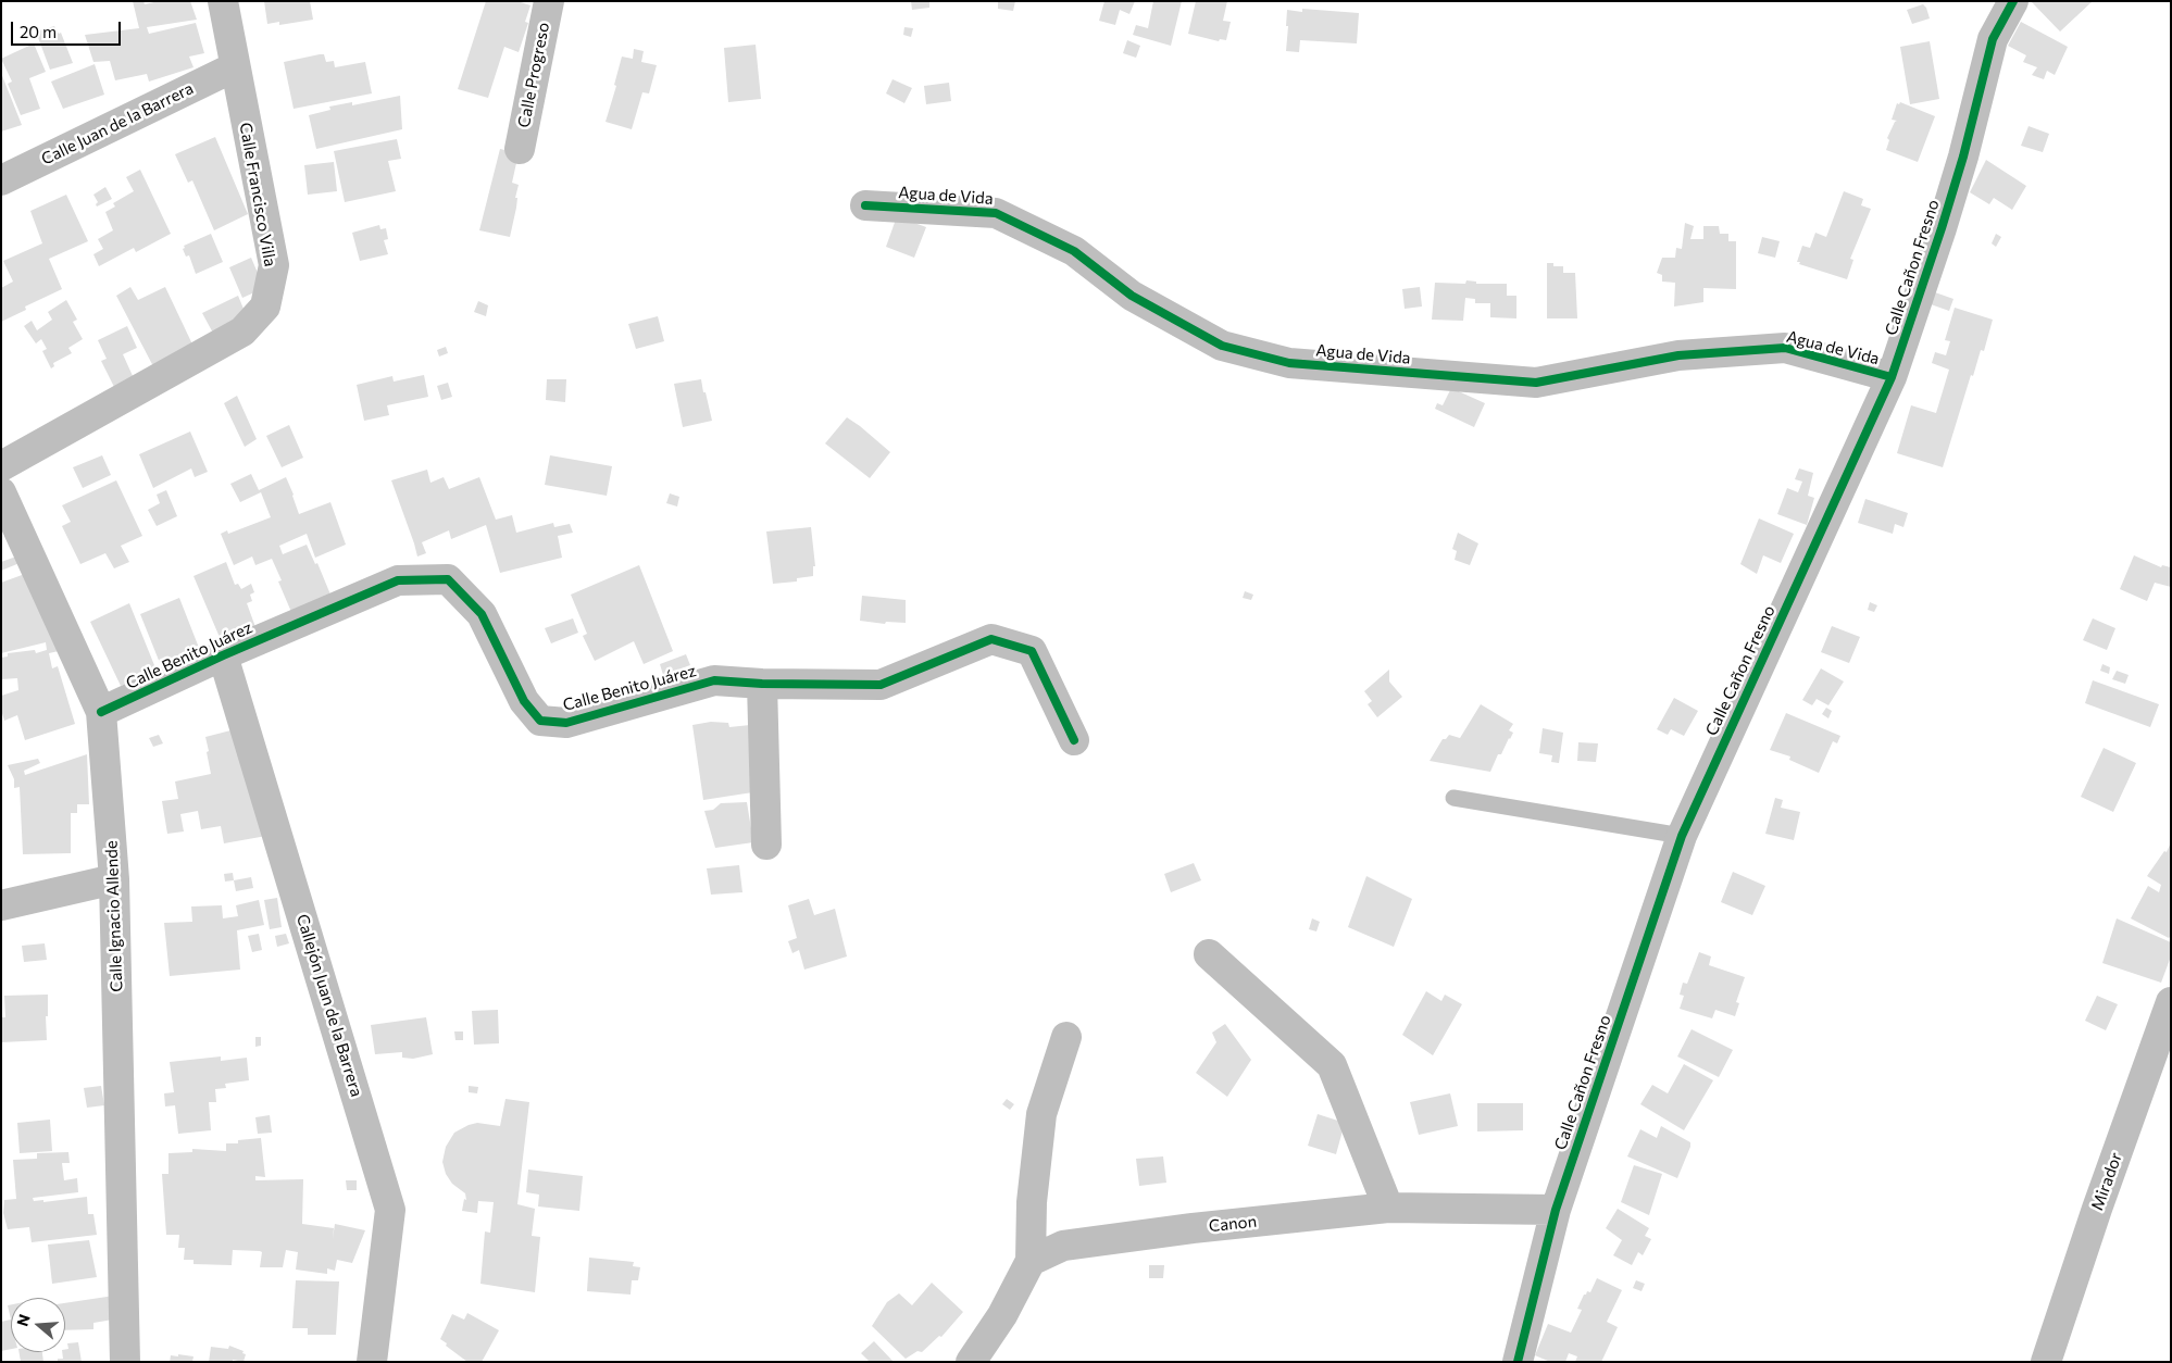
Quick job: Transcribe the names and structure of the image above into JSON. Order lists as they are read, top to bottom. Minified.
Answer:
{"streets":{"street":["Calle Progreso","Calle Juan de la Barrera","Calle Francisco Villa","Agua de Vida","Calle Cañon Fresno","Calle Benito Juárez","Calle Ignacio Allende","Callejón Juan de la Barrera","Mirador","Canon"]},"crossings":[["Calle Juan de la Barrera","Calle Francisco Villa"],["Agua de Vida","Calle Cañon Fresno"],["Calle Cañon Fresno","Canon"],["Calle Benito Juárez","Calle Ignacio Allende"],["Calle Benito Juárez","Callejón Juan de la Barrera"]],"scale_bar":"20 m","north":"left"}
